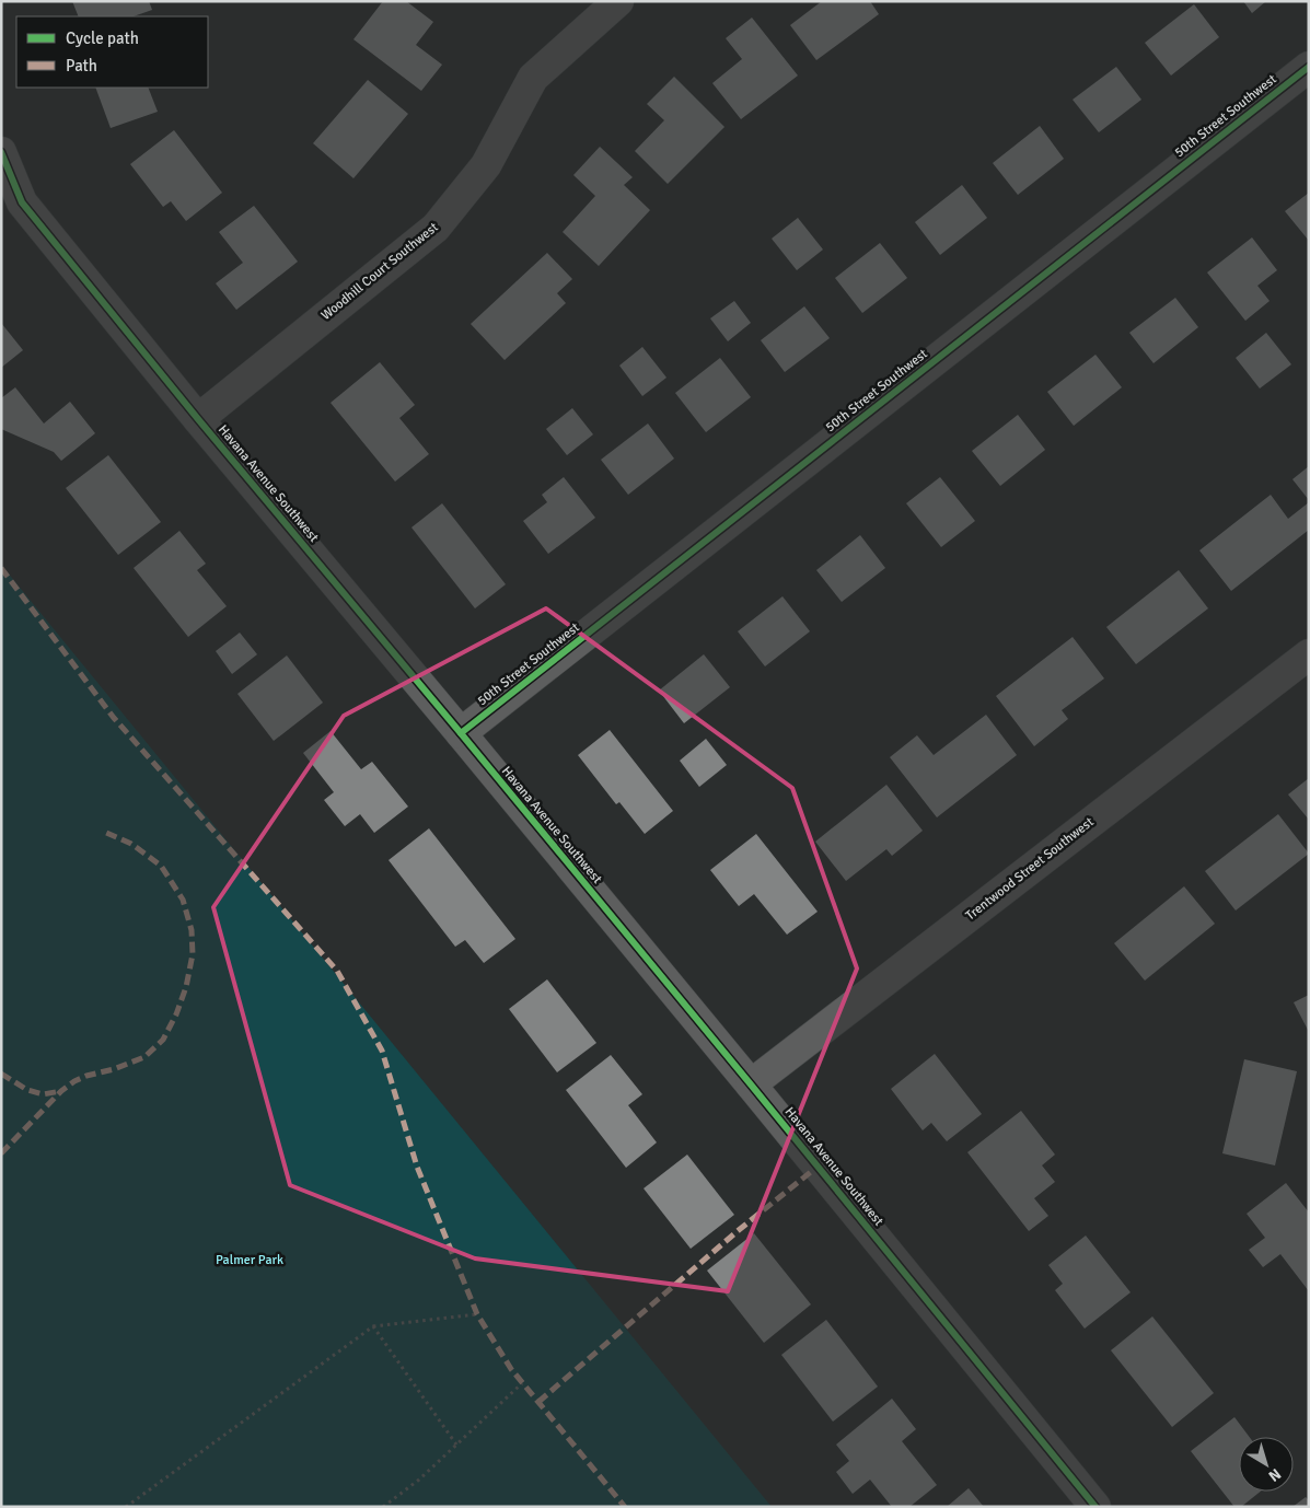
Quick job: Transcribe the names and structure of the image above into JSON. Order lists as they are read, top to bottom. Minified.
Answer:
{"streets":{"street":["50th Street Southwest","Woodhill Court Southwest","Havana Avenue Southwest","Trentwood Street Southwest"]},"crossings":[["50th Street Southwest","Havana Avenue Southwest"],["Woodhill Court Southwest","Havana Avenue Southwest"],["Havana Avenue Southwest","Trentwood Street Southwest"]],"parks":["Palmer Park"],"legend":["Cycle path","Path"],"north":"bottom right"}
